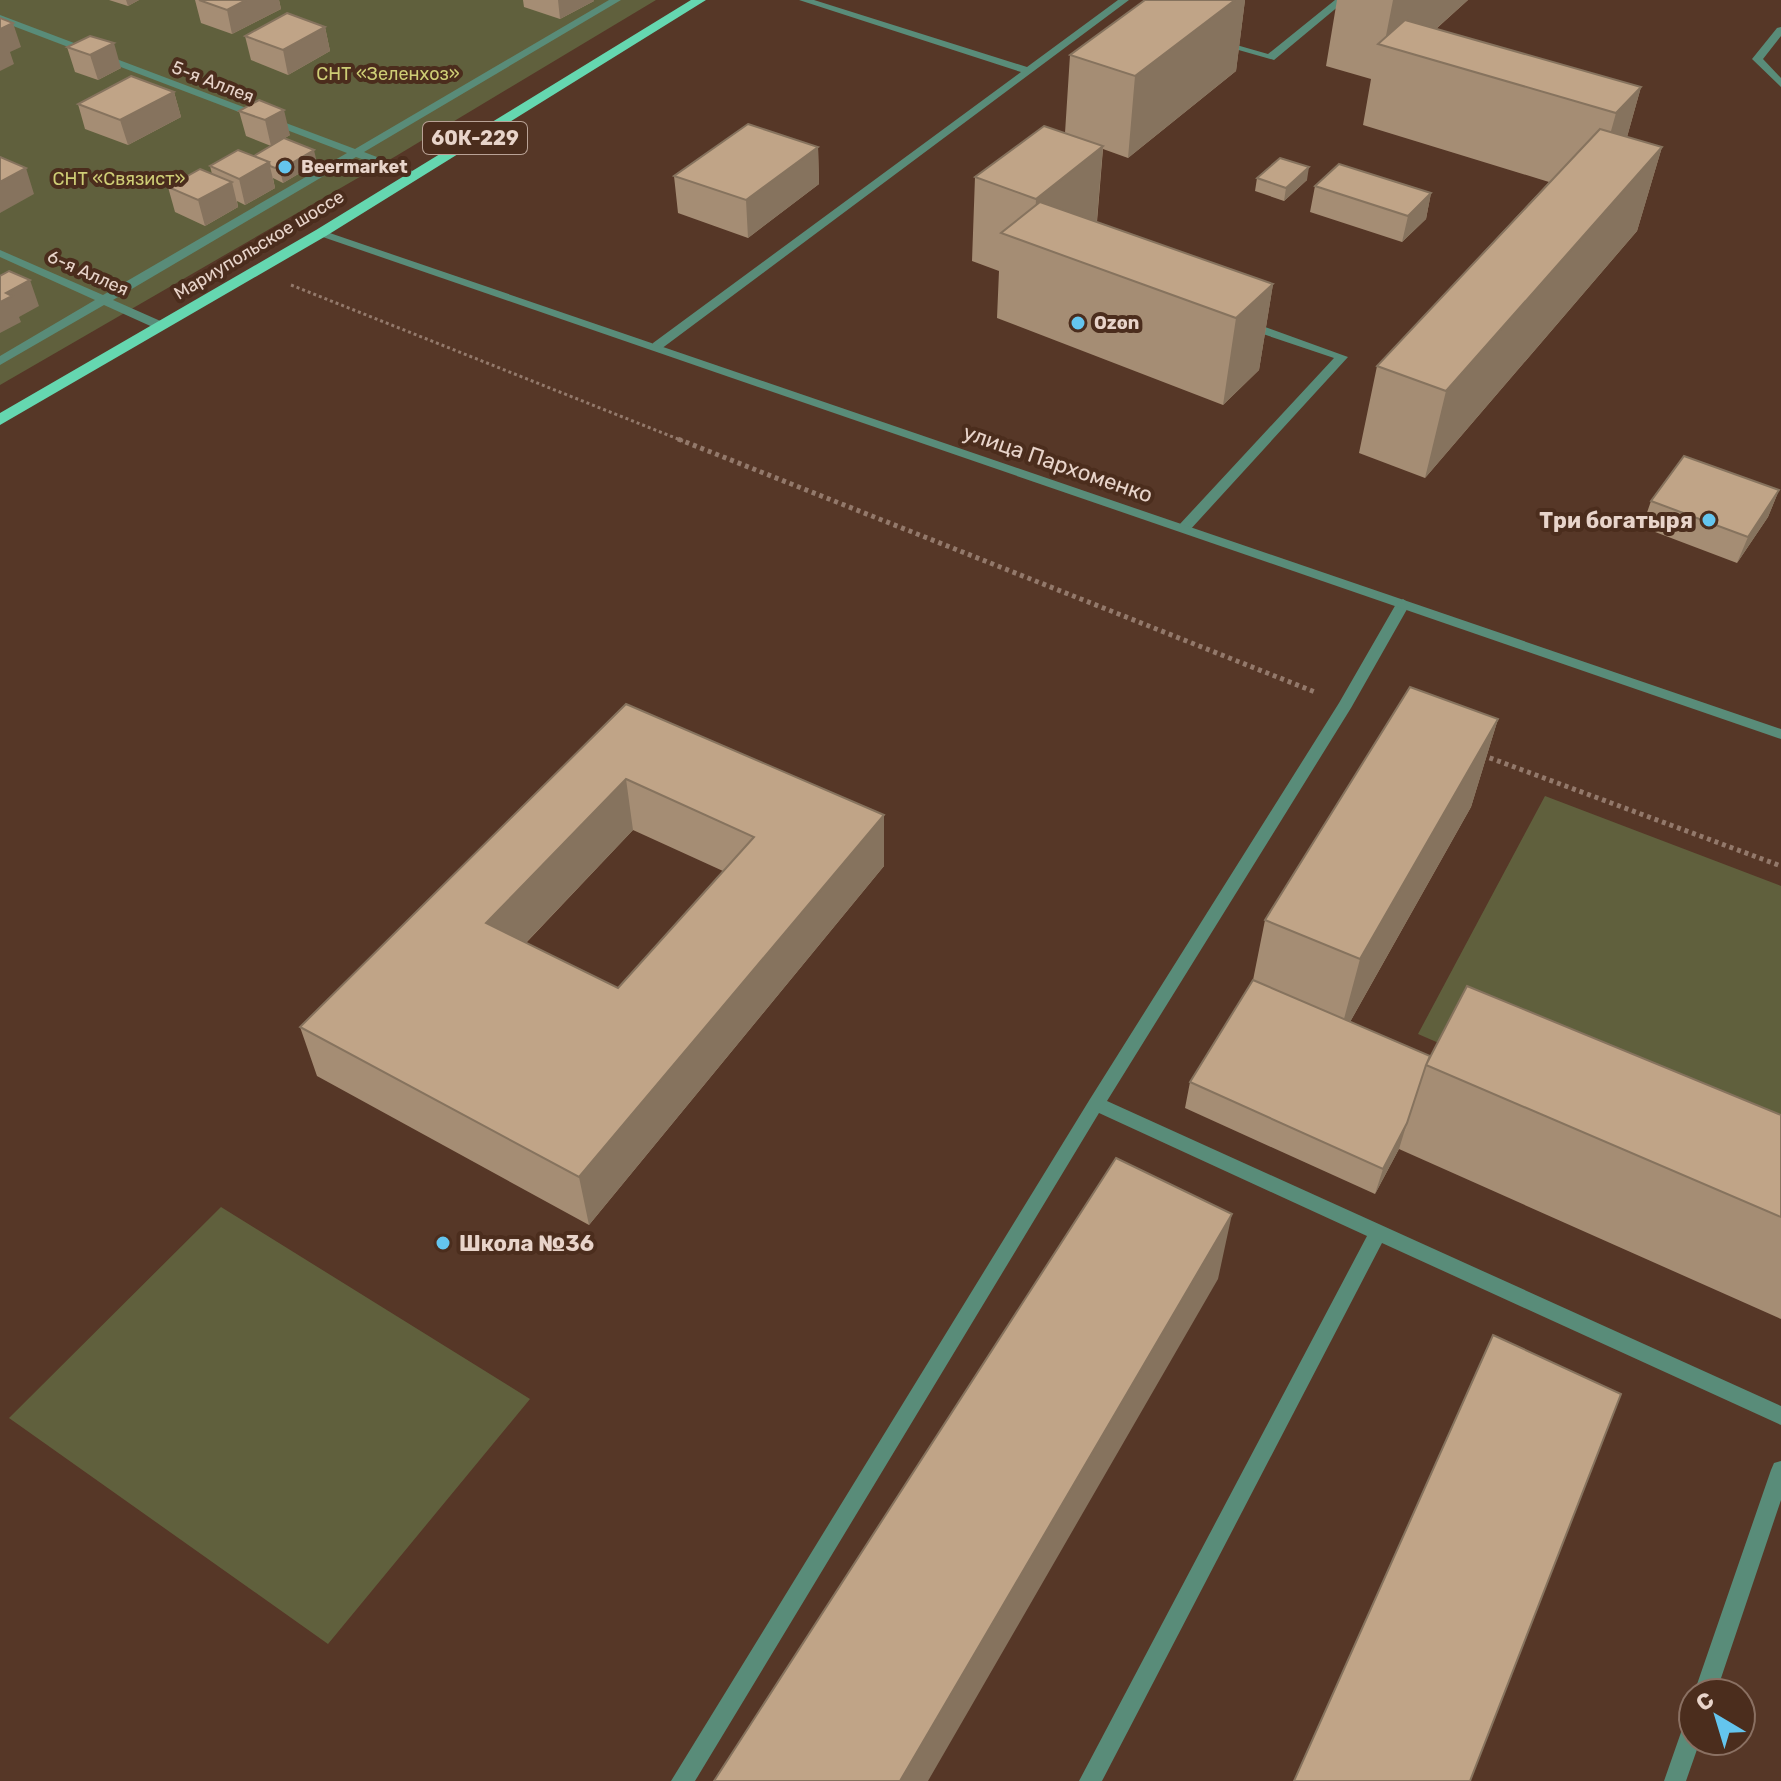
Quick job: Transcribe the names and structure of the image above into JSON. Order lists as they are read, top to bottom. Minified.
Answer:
{"streets":{"main road":["60К-229","Мариупольское шоссе"],"street":["5-я Аллея","6-я Аллея","улица Пархоменко"]},"crossings":[["5-я Аллея","Мариупольское шоссе"],["Мариупольское шоссе","6-я Аллея"],["Мариупольское шоссе","улица Пархоменко"]],"parks":["СНТ «Зеленхоз»","СНТ «Связист»"],"places":["Beermarket","Ozon","Три богатыря","Школа №36"],"north":"top left"}
